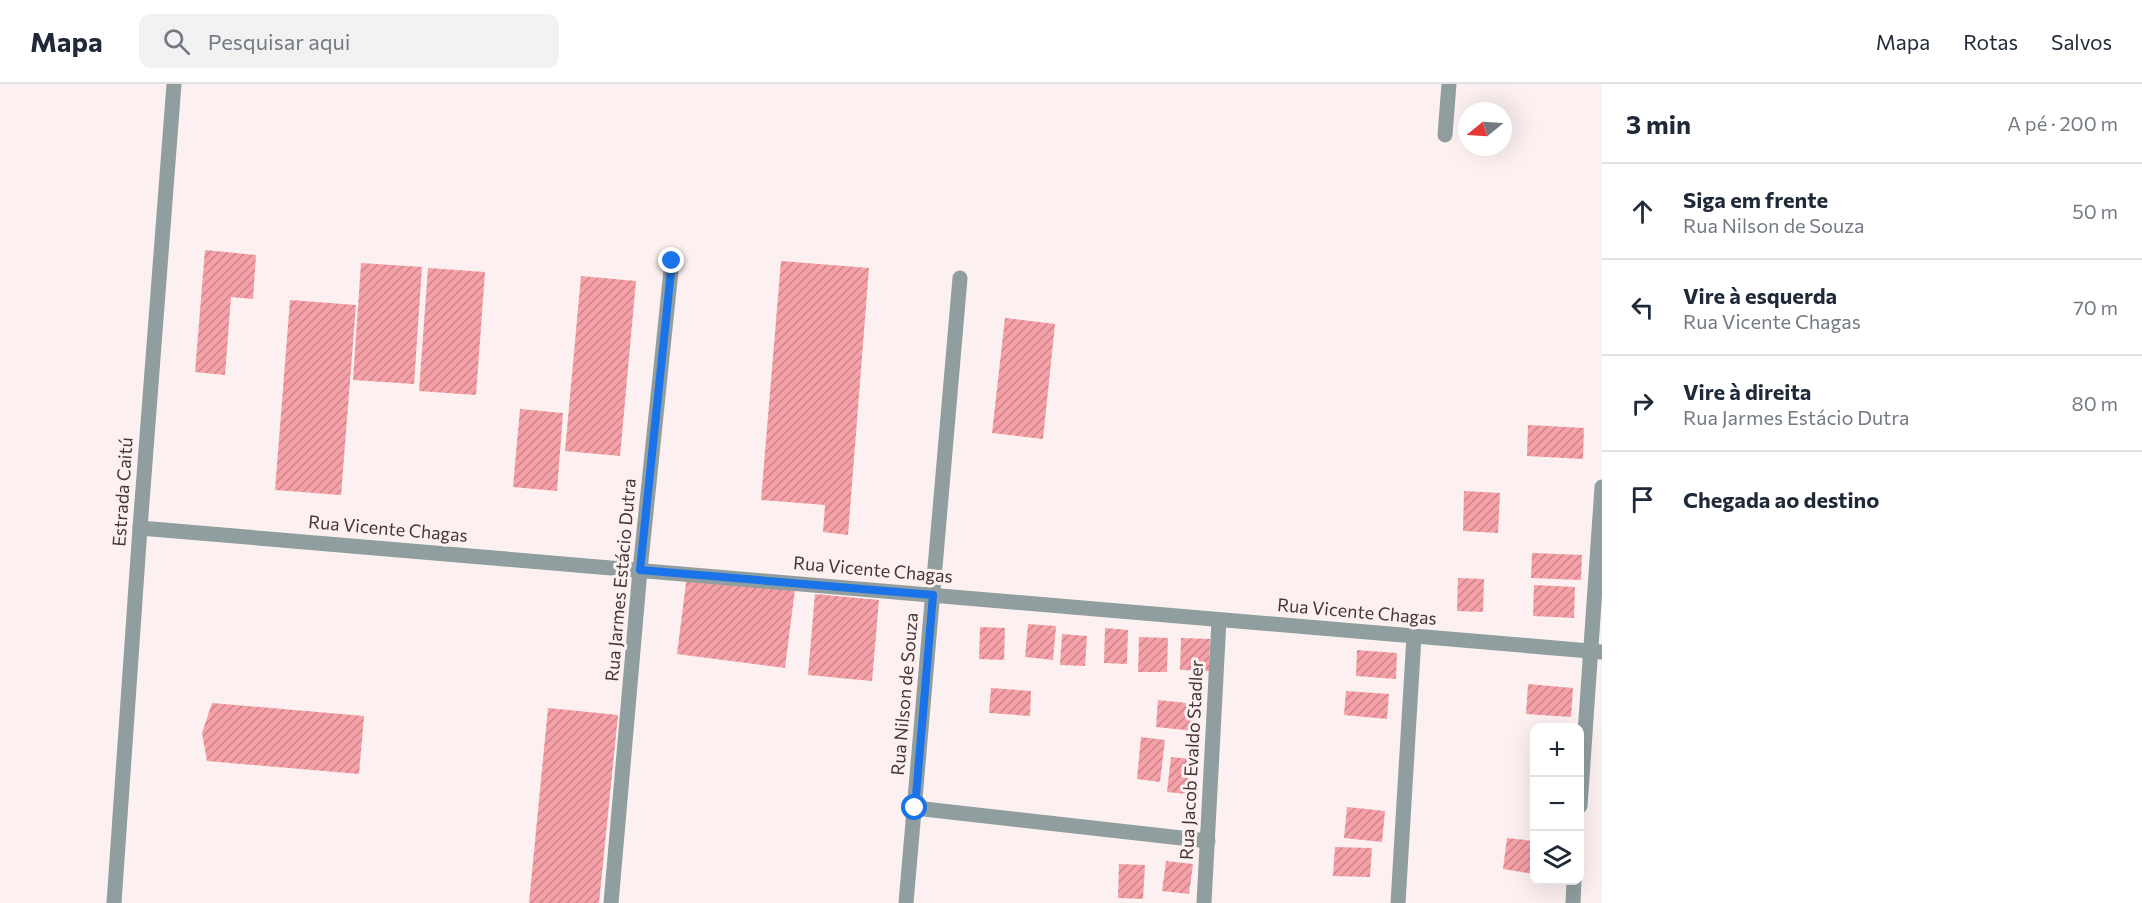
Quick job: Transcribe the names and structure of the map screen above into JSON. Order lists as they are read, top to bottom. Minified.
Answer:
{"streets":{"street":["Estrada Caitú","Rua Vicente Chagas","Rua Jarmes Estácio Dutra","Rua Nilson de Souza","Rua Jacob Evaldo Stadler"]},"crossings":[["Estrada Caitú","Rua Vicente Chagas"],["Rua Vicente Chagas","Rua Jarmes Estácio Dutra"],["Rua Vicente Chagas","Rua Nilson de Souza"],["Rua Vicente Chagas","Rua Jacob Evaldo Stadler"]],"north":"left","page":{"header":"Mapa","search":"Pesquisar aqui","nav":["Mapa","Rotas","Salvos"],"heading":["3 min","A pé · 200 m"],"list":[["Siga em frente","Rua Nilson de Souza","50 m"],["Vire à esquerda","Rua Vicente Chagas","70 m"],["Vire à direita","Rua Jarmes Estácio Dutra","80 m"],"Chegada ao destino"],"map_buttons":["+","−"]}}
